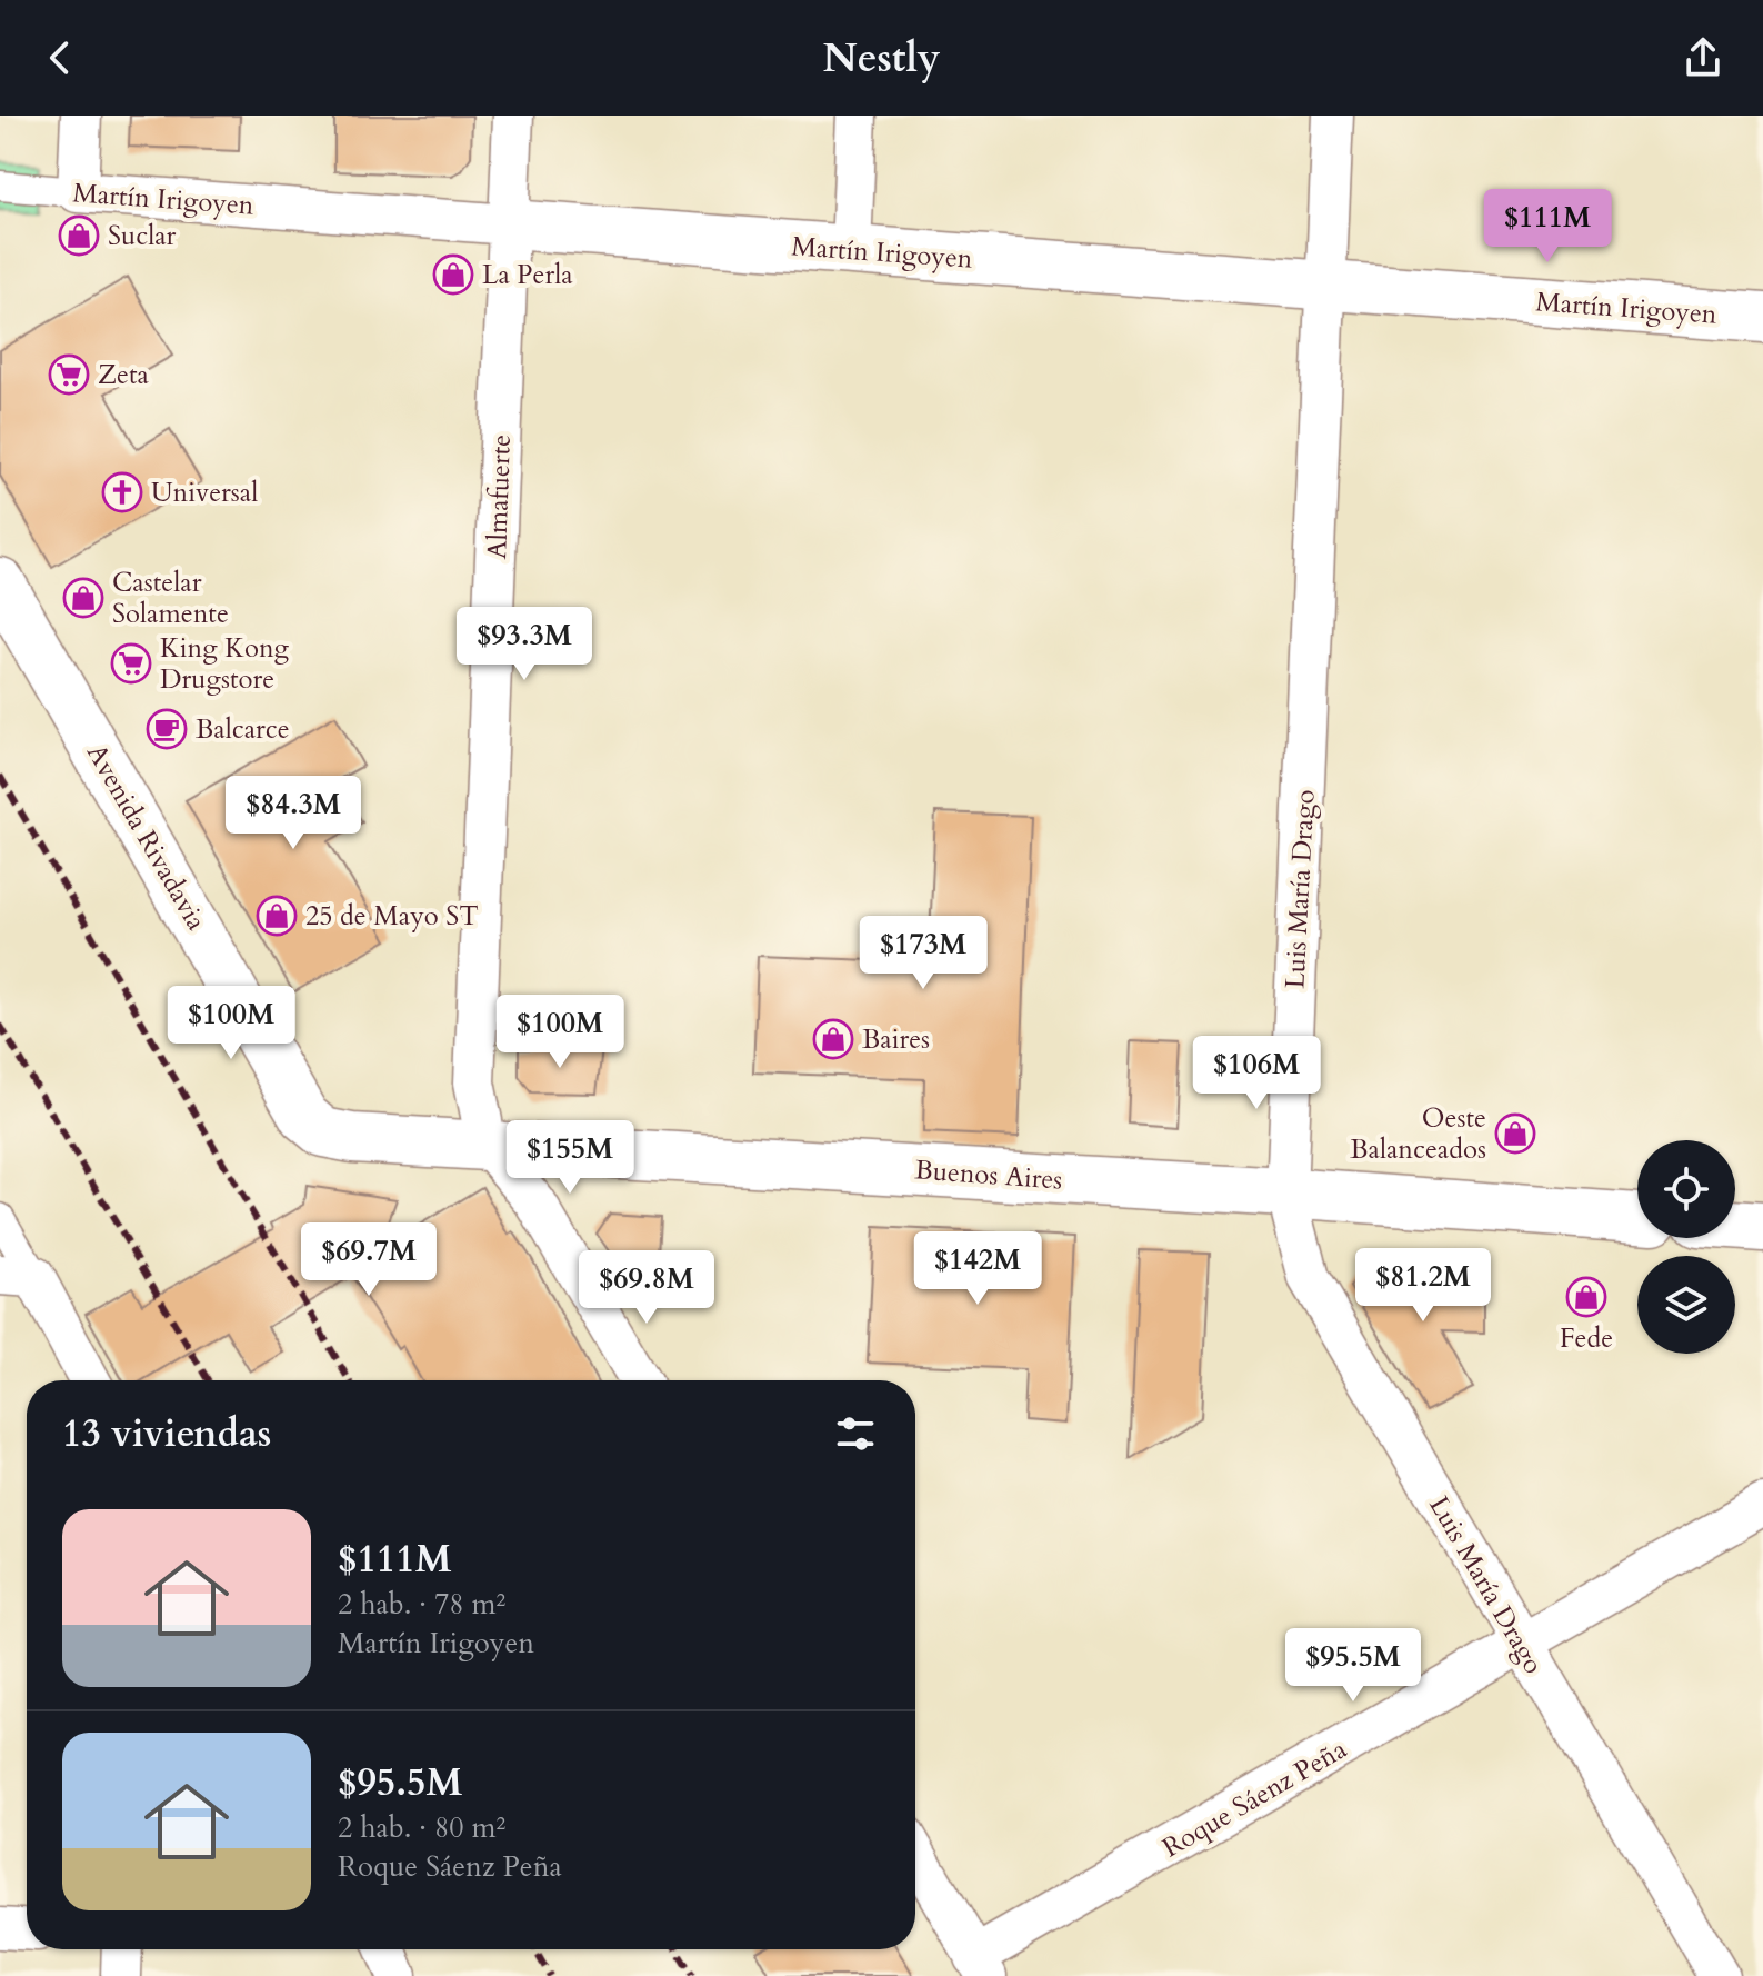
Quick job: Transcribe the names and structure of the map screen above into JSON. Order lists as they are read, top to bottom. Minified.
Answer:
{"streets":{"street":["Martín Irigoyen","Almafuerte","Avenida Rivadavia","Luis María Drago","Buenos Aires","Roque Sáenz Peña"]},"crossings":[["Martín Irigoyen","Almafuerte"],["Martín Irigoyen","Luis María Drago"],["Almafuerte","Buenos Aires"],["Avenida Rivadavia","Buenos Aires"],["Luis María Drago","Buenos Aires"],["Luis María Drago","Roque Sáenz Peña"]],"places":{"shop":["Suclar","La Perla","Castelar Solamente","25 de Mayo ST","Baires","Oeste Balanceados","Fede"],"supermarket":["Zeta","King Kong Drugstore"],"church":["Universal"],"cafe":["Balcarce"]},"page":{"header":"Nestly","price":["$111M","$93.3M","$84.3M","$173M","$100M","$100M","$106M","$155M","$69.7M","$142M","$81.2M","$69.8M","$95.5M"],"heading":"13 viviendas","list":[{"name":"$111M","note":"2 hab. · 78 m² · Martín Irigoyen"},{"name":"$95.5M","note":"2 hab. · 80 m² · Roque Sáenz Peña"}]}}
